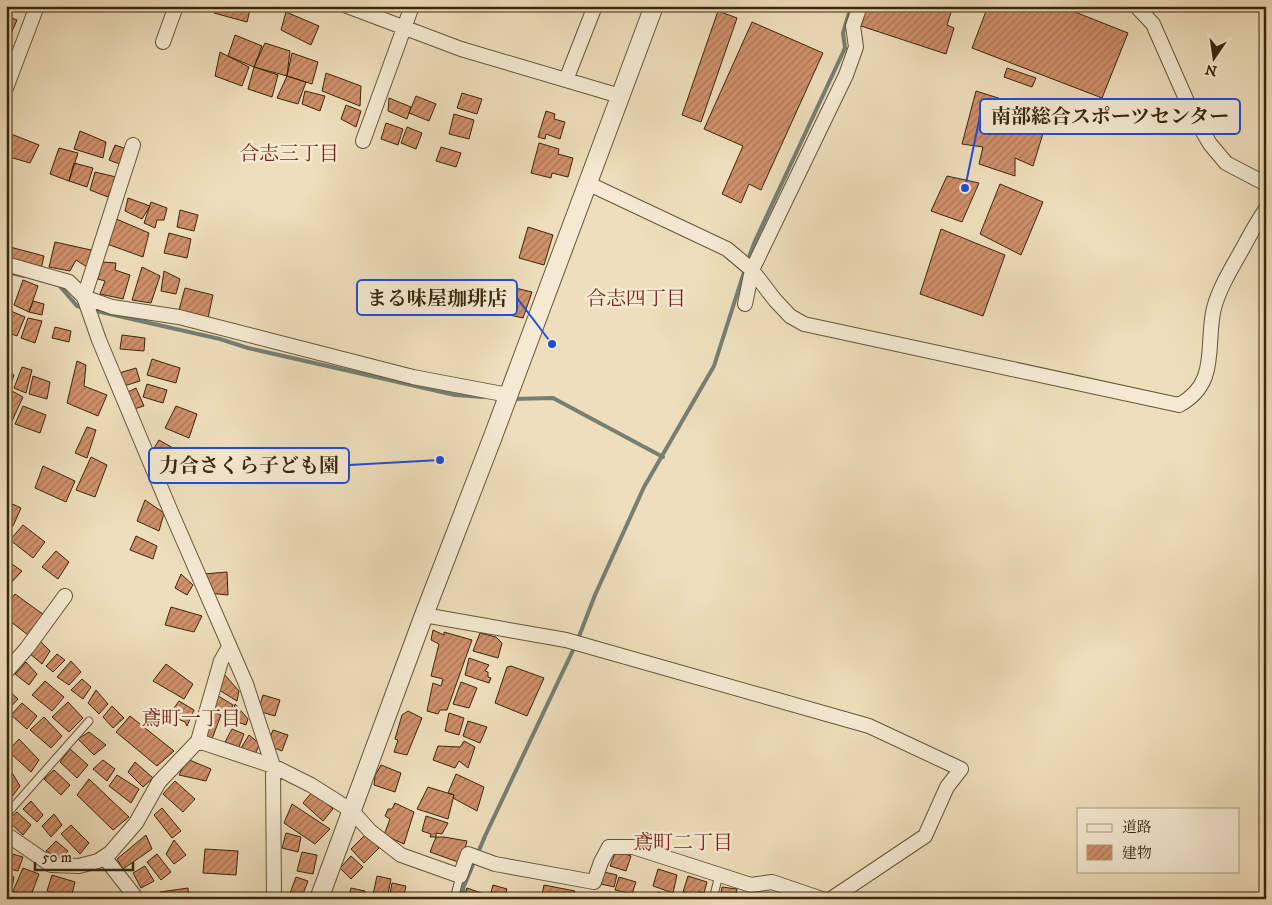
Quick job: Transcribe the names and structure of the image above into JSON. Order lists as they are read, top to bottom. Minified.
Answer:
{"districts":["合志三丁目","合志四丁目","鳶町一丁目","鳶町二丁目"],"places":["南部総合スポーツセンター","まる味屋珈琲店","力合さくら子ども園"],"legend":["道路","建物"],"scale_bar":"50 m","north":"bottom"}
